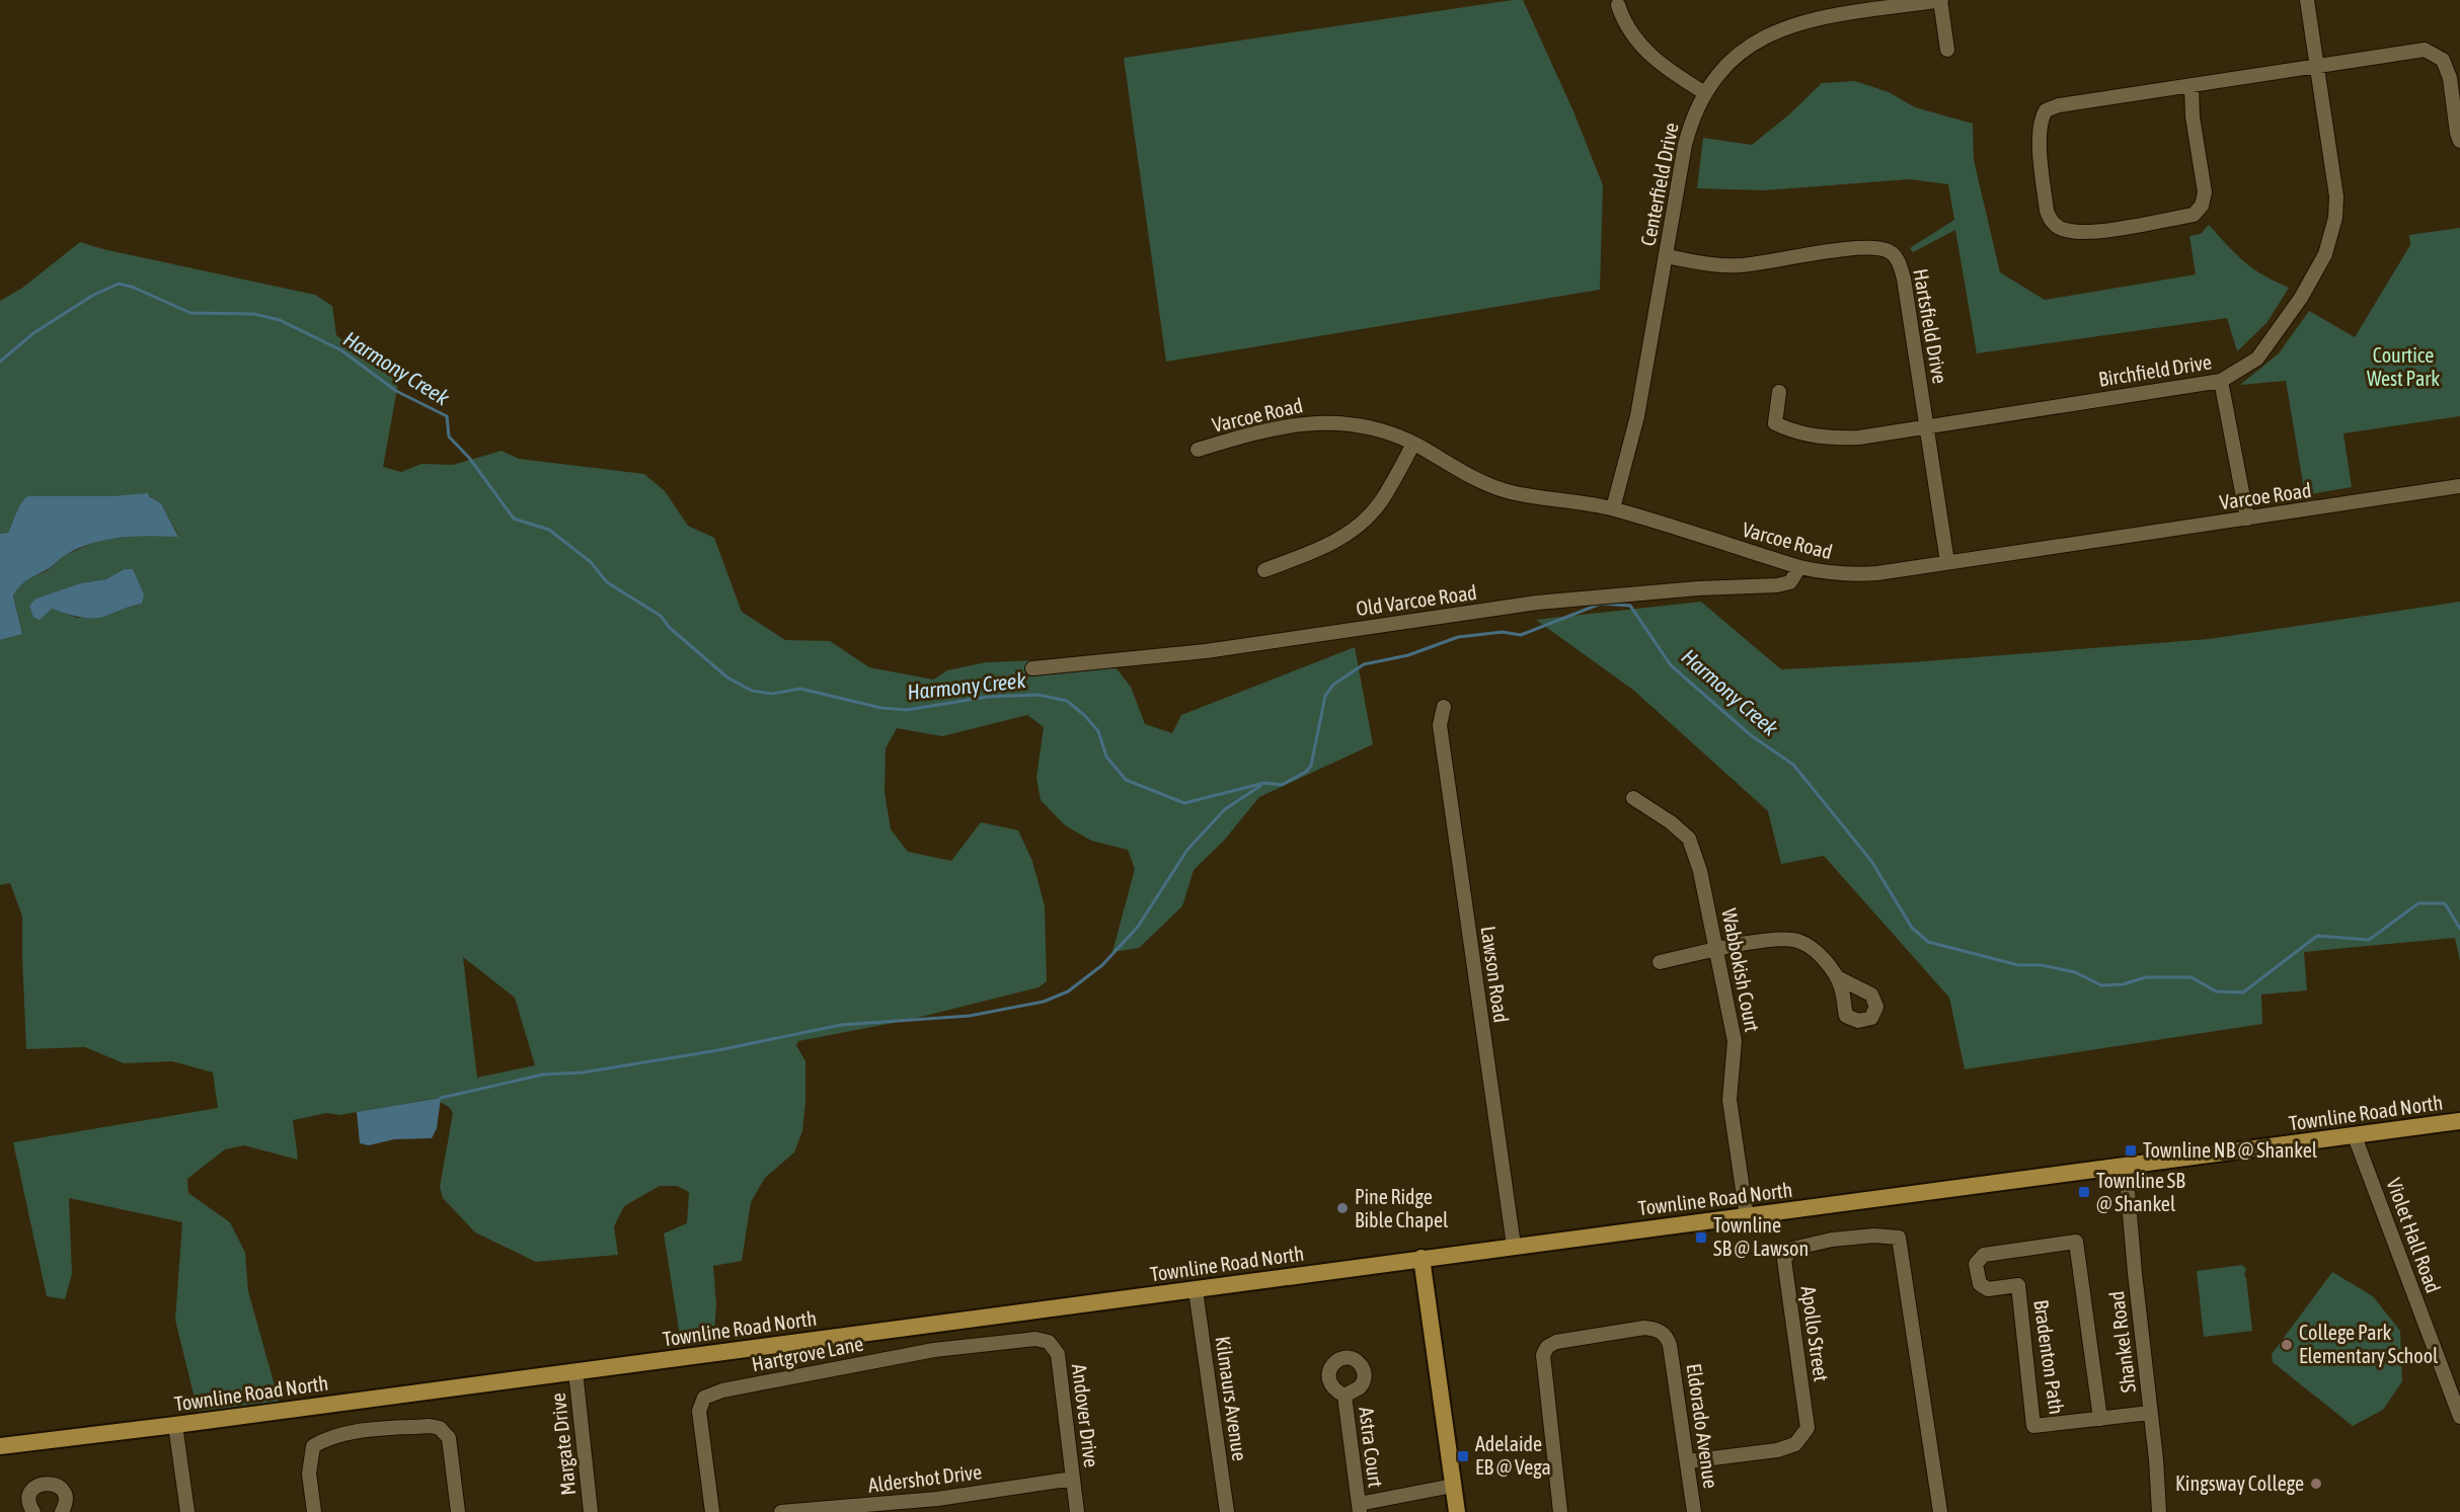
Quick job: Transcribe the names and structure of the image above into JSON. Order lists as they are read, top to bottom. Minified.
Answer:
{"streets":{"main road":["Townline Road North"],"street":["Centerfield Drive","Hartsfield Drive","Birchfield Drive","Varcoe Road","Old Varcoe Road","Wabbokish Court","Lawson Road","Violet Hall Road","Apollo Street","Shankel Road","Hartgrove Lane","Bradenton Path","Kilmaurs Avenue","Andover Drive","Eldorado Avenue","Margate Drive","Astra Court","Aldershot Drive"]},"crossings":[["Centerfield Drive","Hartsfield Drive"],["Centerfield Drive","Varcoe Road"],["Hartsfield Drive","Birchfield Drive"],["Hartsfield Drive","Varcoe Road"],["Varcoe Road","Old Varcoe Road"],["Wabbokish Court","Townline Road North"],["Lawson Road","Townline Road North"],["Townline Road North","Violet Hall Road"],["Townline Road North","Shankel Road"],["Townline Road North","Kilmaurs Avenue"],["Townline Road North","Margate Drive"],["Apollo Street","Eldorado Avenue"],["Shankel Road","Bradenton Path"],["Hartgrove Lane","Andover Drive"],["Andover Drive","Aldershot Drive"]],"water":["Harmony Creek"],"parks":["Courtice West Park"],"places":{"transit":["Townline NB @ Shankel","Townline SB @ Shankel","Townline SB @ Lawson","Adelaide EB @ Vega"],"other":["Pine Ridge Bible Chapel","College Park Elementary School","Kingsway College"]}}
